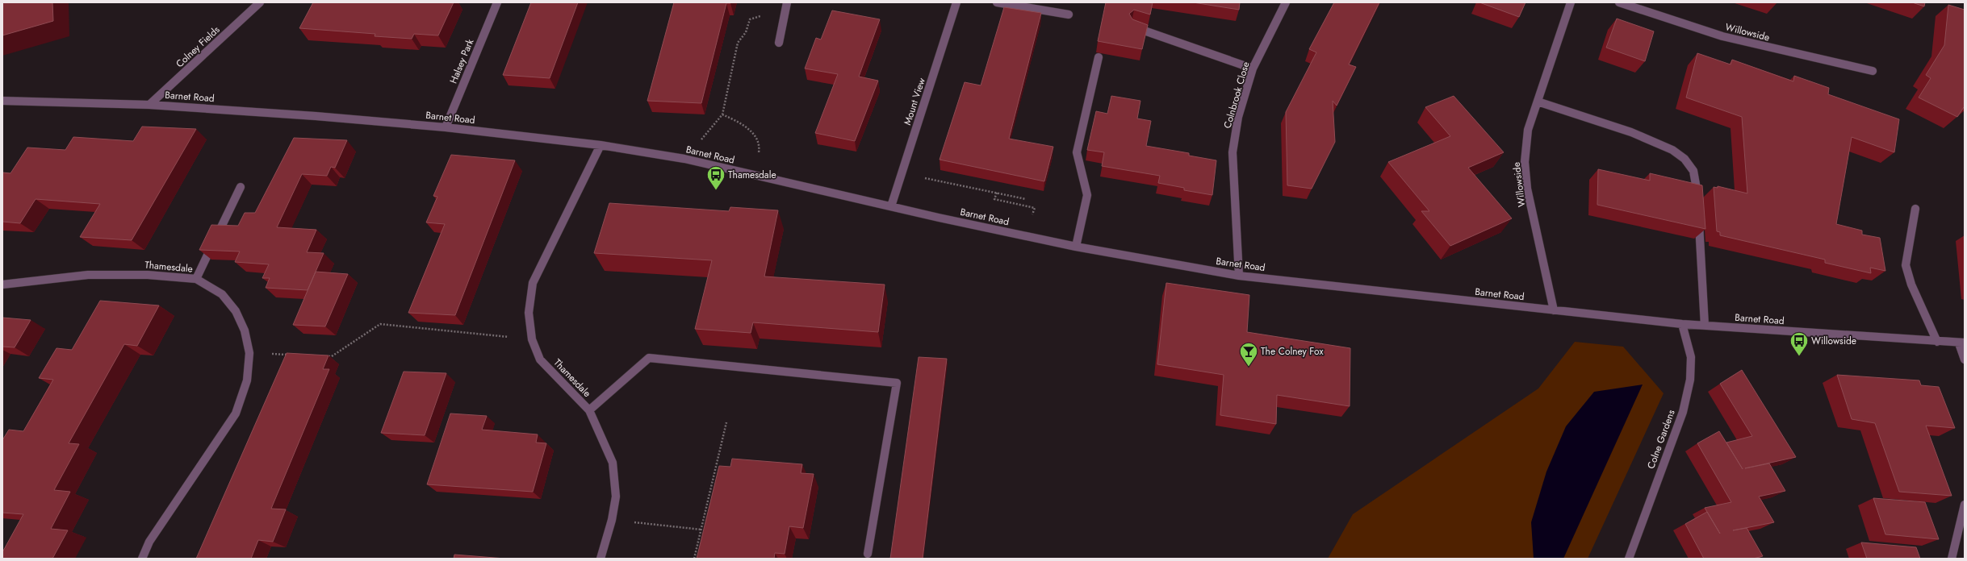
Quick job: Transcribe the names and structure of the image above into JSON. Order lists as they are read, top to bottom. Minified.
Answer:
{"streets":{"street":["Willowside","Colney Fields","Halsey Park","Colnbrook Close","Barnet Road","Mount View","Thamesdale","Colne Gardens"]},"crossings":[["Willowside","Barnet Road"],["Colney Fields","Barnet Road"],["Halsey Park","Barnet Road"],["Colnbrook Close","Barnet Road"],["Barnet Road","Mount View"],["Barnet Road","Thamesdale"],["Barnet Road","Colne Gardens"]],"places":{"bus stop":["Thamesdale","Willowside"],"bar":["The Colney Fox"]}}
